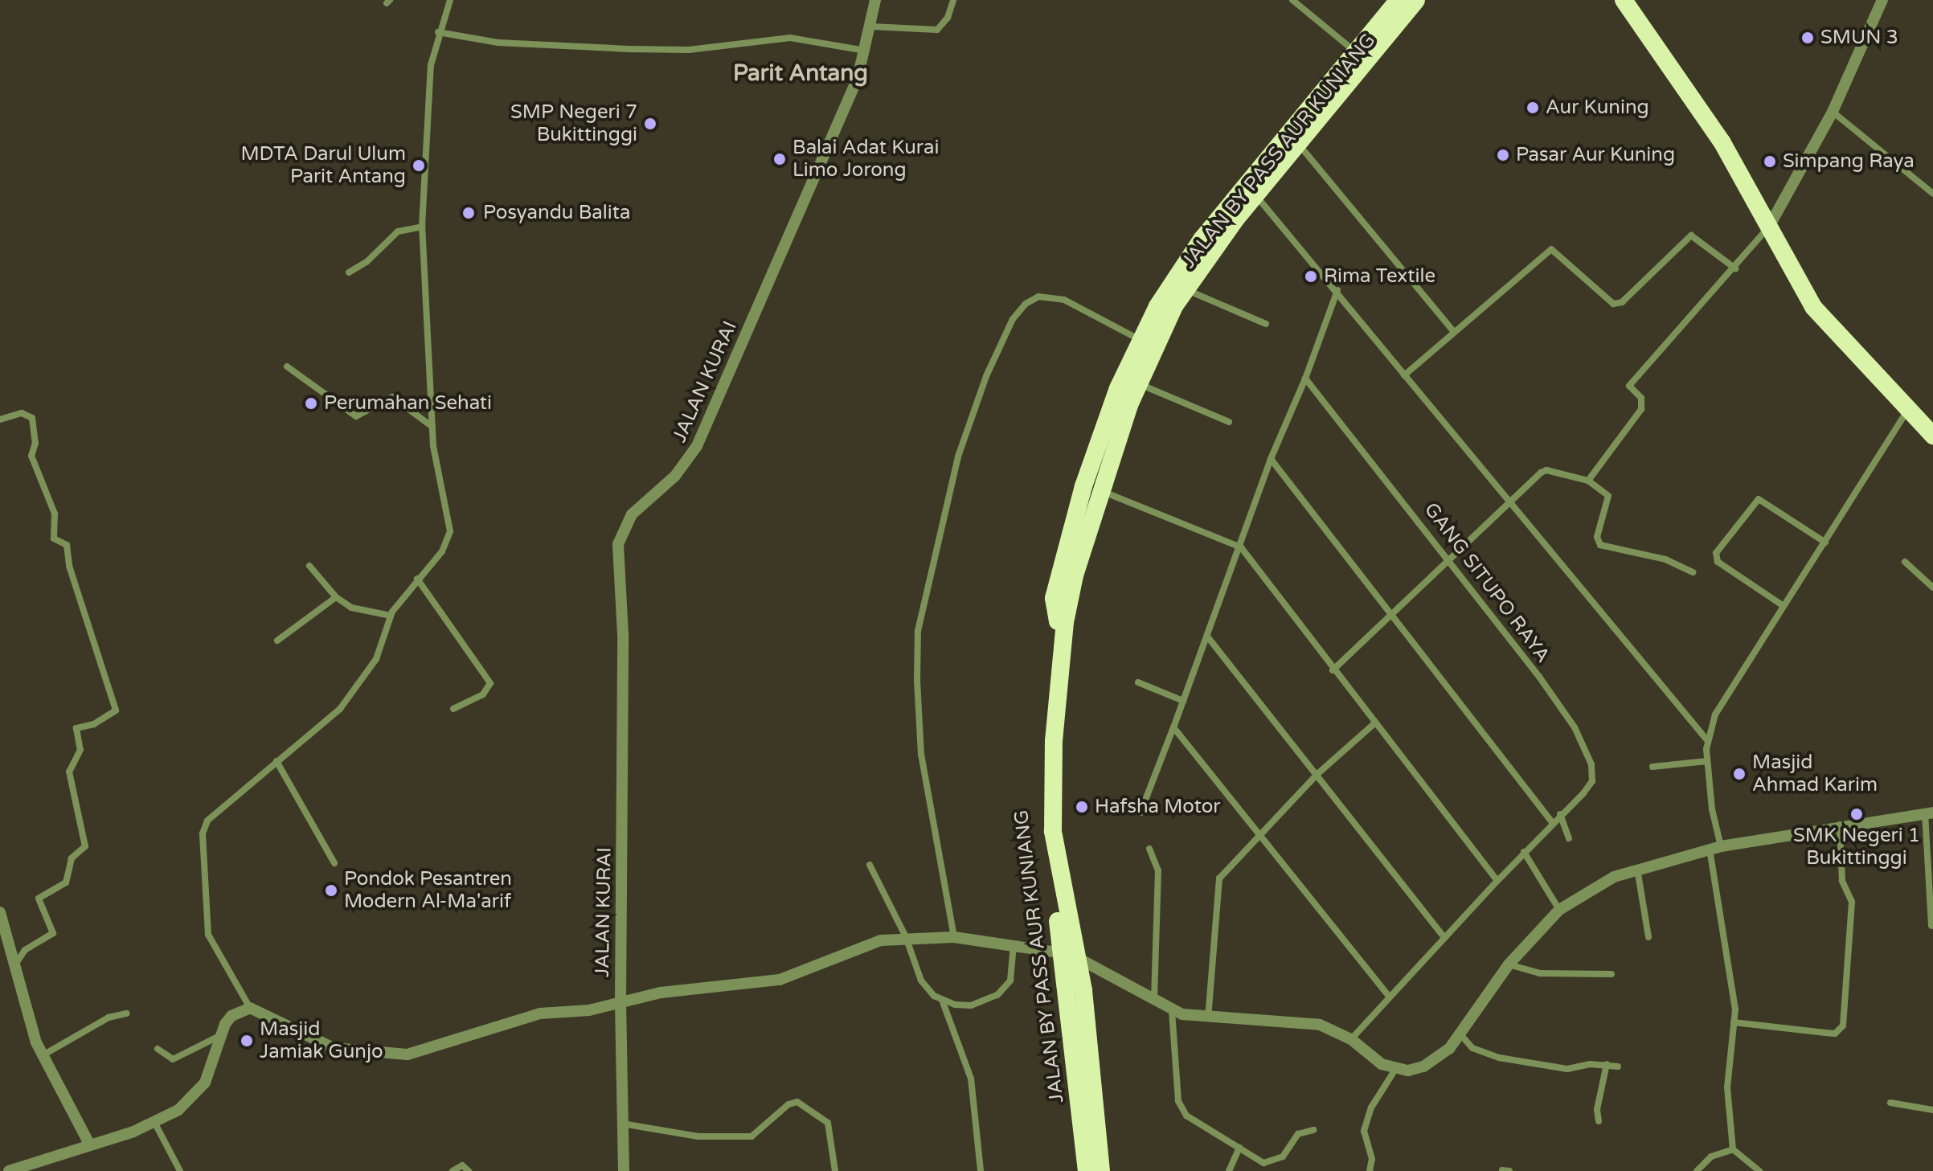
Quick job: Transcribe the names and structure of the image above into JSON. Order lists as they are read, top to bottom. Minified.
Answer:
{"streets":{"highway":["JALAN BY PASS AUR KUNIANG"],"street":["JALAN KURAI","GANG SITUPO RAYA"]},"districts":["Parit Antang"],"places":["SMUN 3","Aur Kuning","SMP Negeri 7 Bukittinggi","Pasar Aur Kuning","Balai Adat Kurai Limo Jorong","Simpang Raya","MDTA Darul Ulum Parit Antang","Posyandu Balita","Rima Textile","Perumahan Sehati","Masjid Ahmad Karim","Hafsha Motor","SMK Negeri 1 Bukittinggi","Pondok Pesantren Modern Al-Ma'arif","Masjid Jamiak Gunjo"]}
